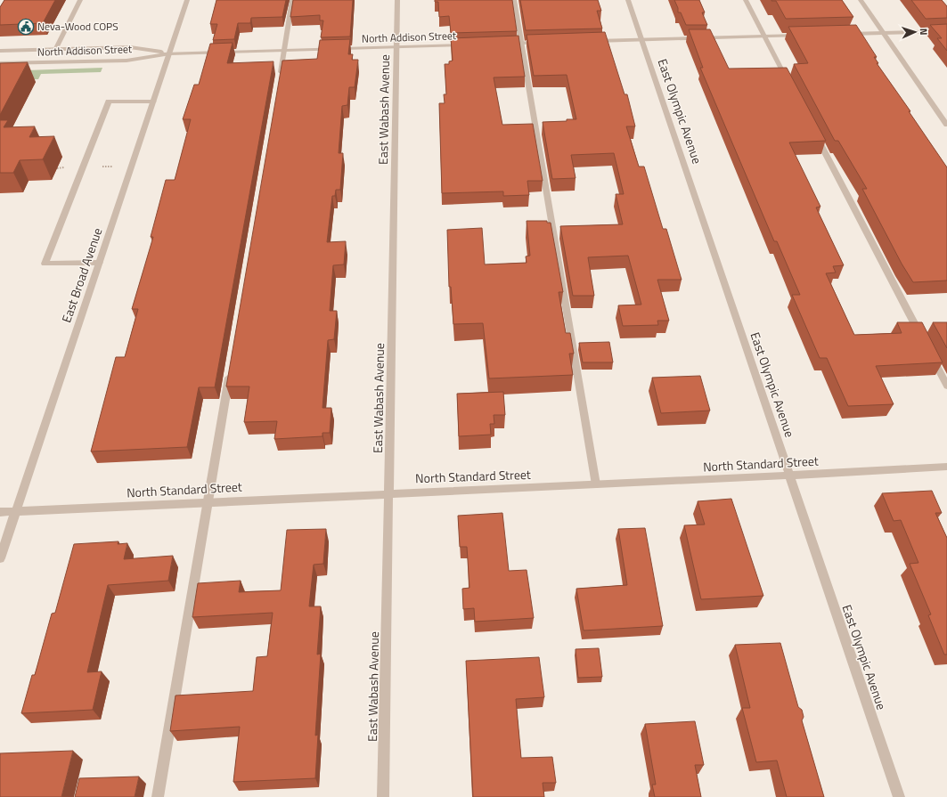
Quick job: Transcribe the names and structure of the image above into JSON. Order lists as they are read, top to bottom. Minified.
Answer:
{"streets":{"street":["North Addison Street","East Wabash Avenue","East Olympic Avenue","East Broad Avenue","North Standard Street"]},"crossings":[["North Addison Street","East Wabash Avenue"],["North Addison Street","East Broad Avenue"],["East Wabash Avenue","North Standard Street"],["East Olympic Avenue","North Standard Street"],["East Broad Avenue","North Standard Street"]],"places":{"public building":["Neva-Wood COPS"]},"north":"right"}
